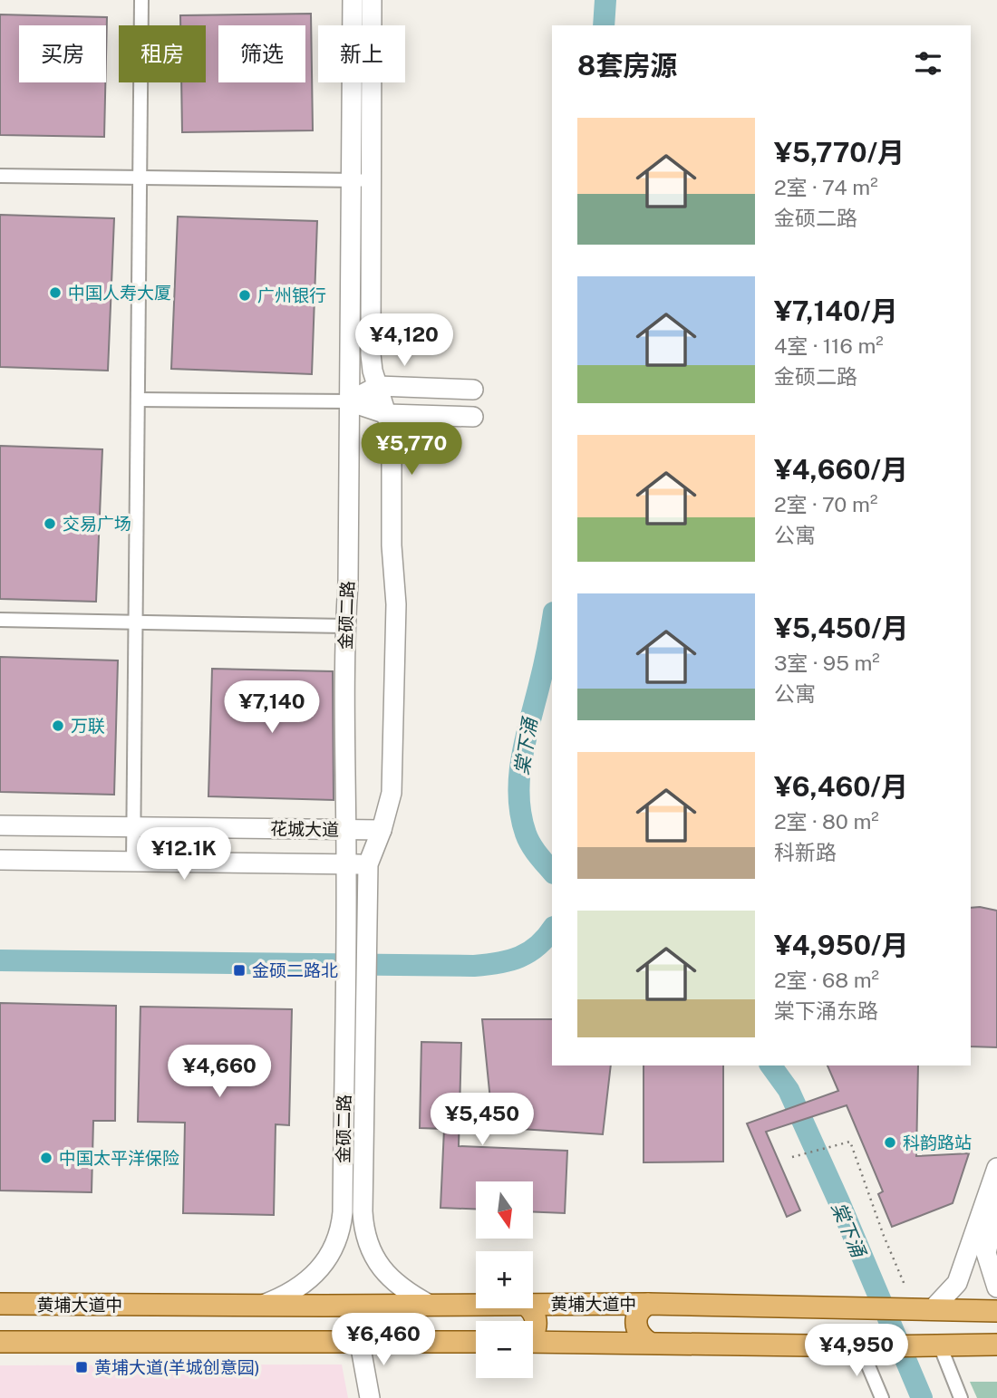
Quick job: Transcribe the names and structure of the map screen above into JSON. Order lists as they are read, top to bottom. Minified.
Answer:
{"streets":{"main road":["黄埔大道中"],"street":["金硕二路","花城大道"]},"crossings":[["金硕二路","花城大道"],["金硕二路","黄埔大道中"]],"water":["棠下涌"],"places":{"other":["中国人寿大厦","广州银行","交易广场","万联","科韵路站","中国太平洋保险"],"transit":["金硕二路北","黄埔大道(羊城创意园)"]},"north":"bottom","page":{"chip":["买房","租房","筛选","新上"],"heading":"8套房源","list":[{"name":"¥5,770/月","note":"2室 · 74 m² · 金硕二路"},{"name":"¥7,140/月","note":"4室 · 116 m² · 金硕二路"},{"name":"¥4,660/月","note":"2室 · 70 m² · 公寓"},{"name":"¥5,450/月","note":"3室 · 95 m² · 公寓"},{"name":"¥6,460/月","note":"2室 · 80 m² · 科新路"},{"name":"¥4,950/月","note":"2室 · 68 m² · 棠下涌东路"}],"price":["¥4,120","¥5,770","¥7,140","¥12.1K","¥4,660","¥5,450","¥6,460","¥4,950"],"map_buttons":["+","−"]}}
